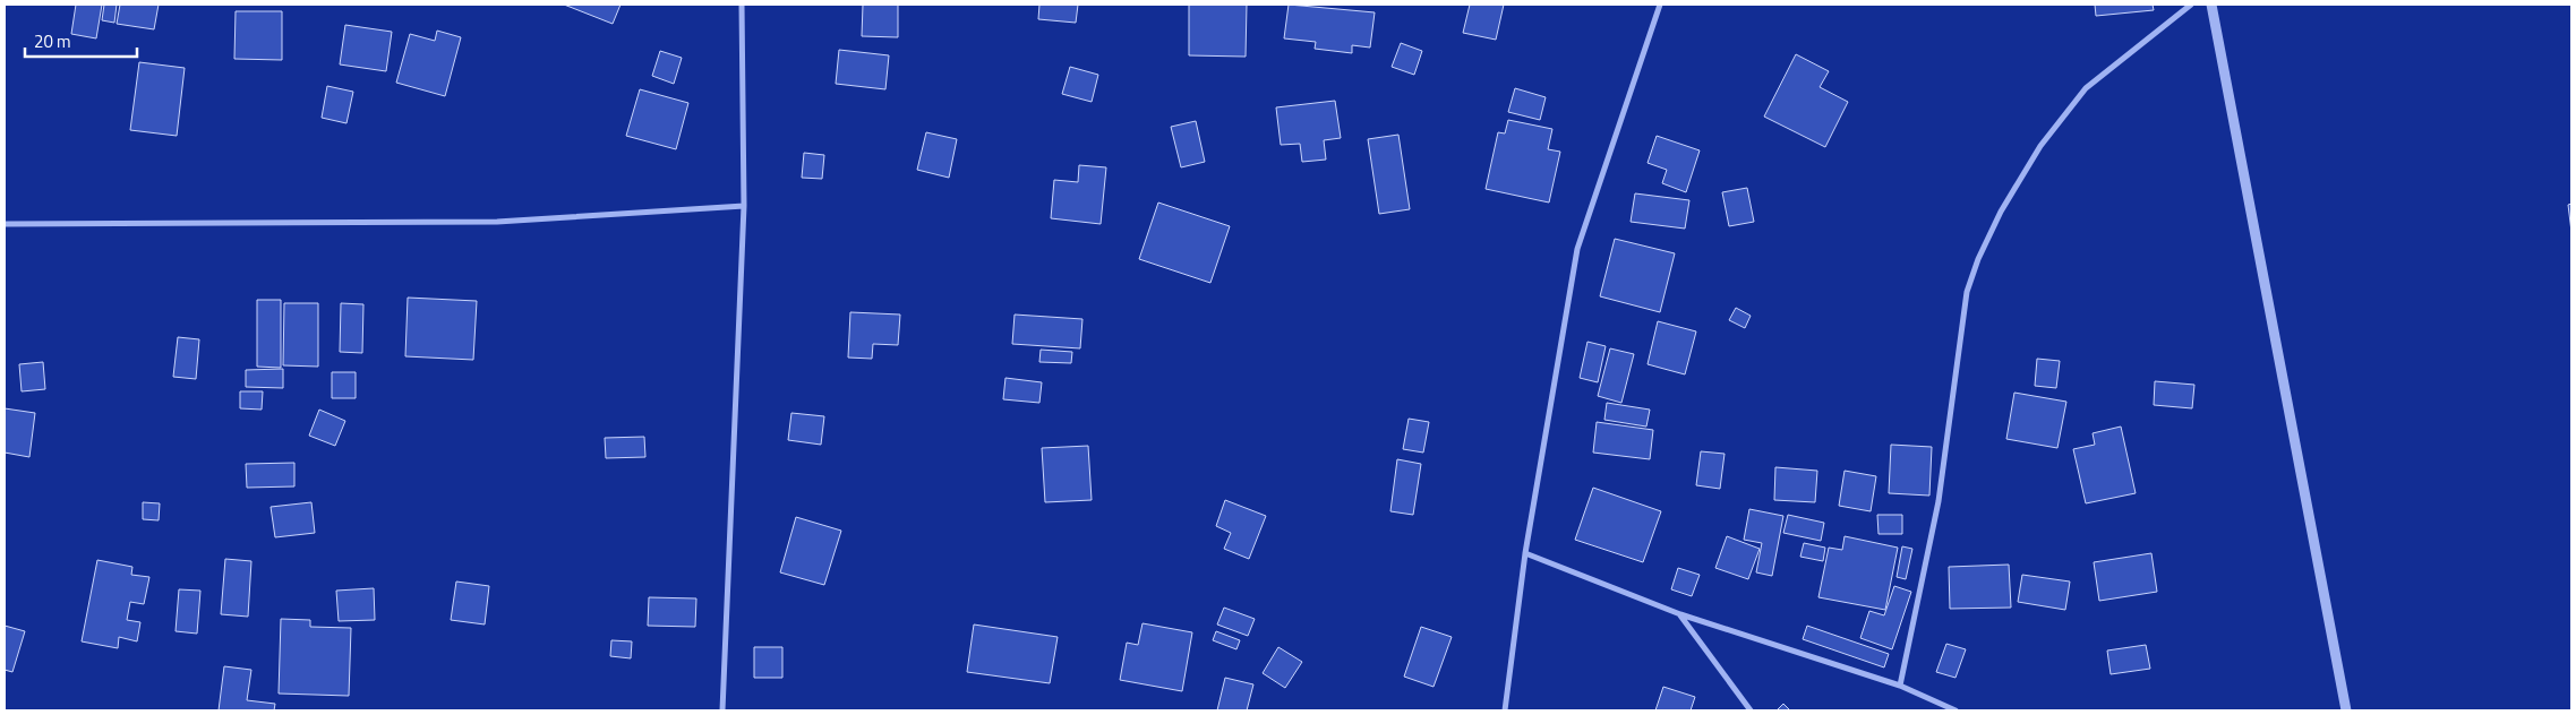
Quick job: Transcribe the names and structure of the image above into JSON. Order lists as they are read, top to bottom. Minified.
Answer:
{"scale_bar":"20 m"}
